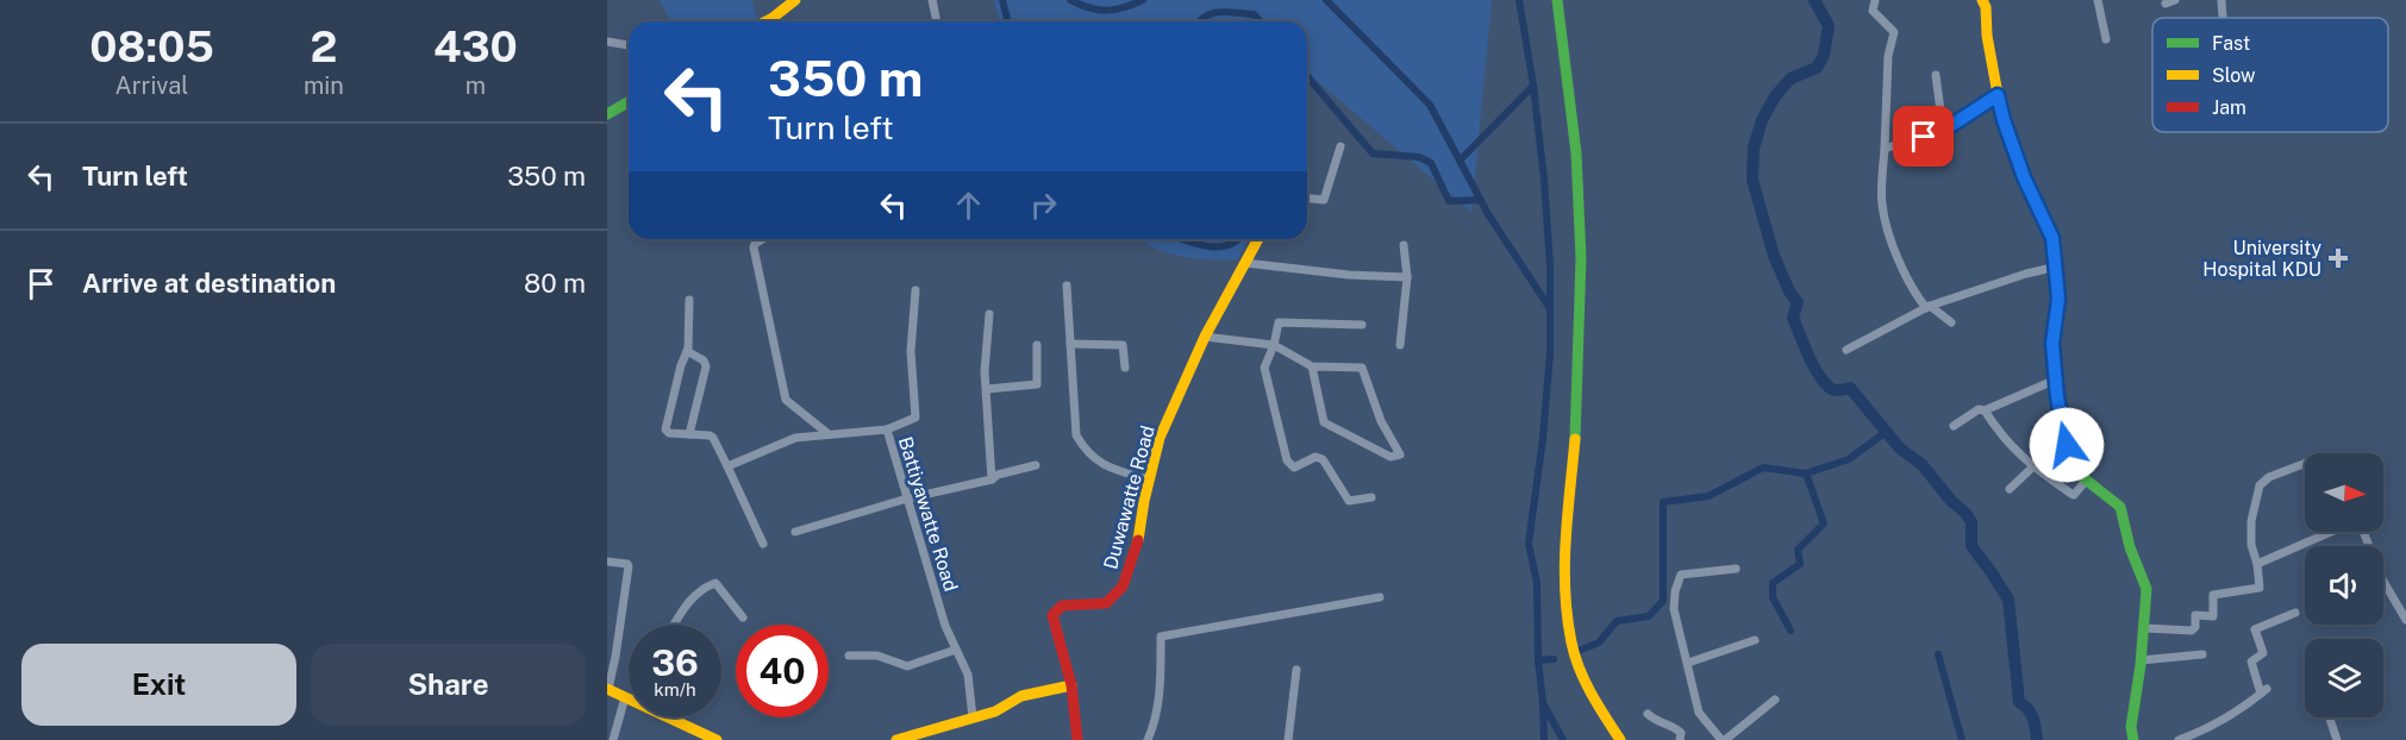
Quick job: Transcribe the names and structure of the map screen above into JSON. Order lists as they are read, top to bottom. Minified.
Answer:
{"streets":{"street":["Duwawatte Road","Battiyawatte Road"]},"places":{"health":["University Hospital KDU"]},"legend":["Fast","Slow","Jam"],"north":"right","page":{"eta":["08:05","Arrival","2","min","430","m"],"turn":["350 m","Turn left"],"list":[{"name":"Turn left","value":"350 m"},{"name":"Arrive at destination","value":"80 m"}],"speed":"36 km/h","limit":"40","buttons":["Exit","Share"]}}
